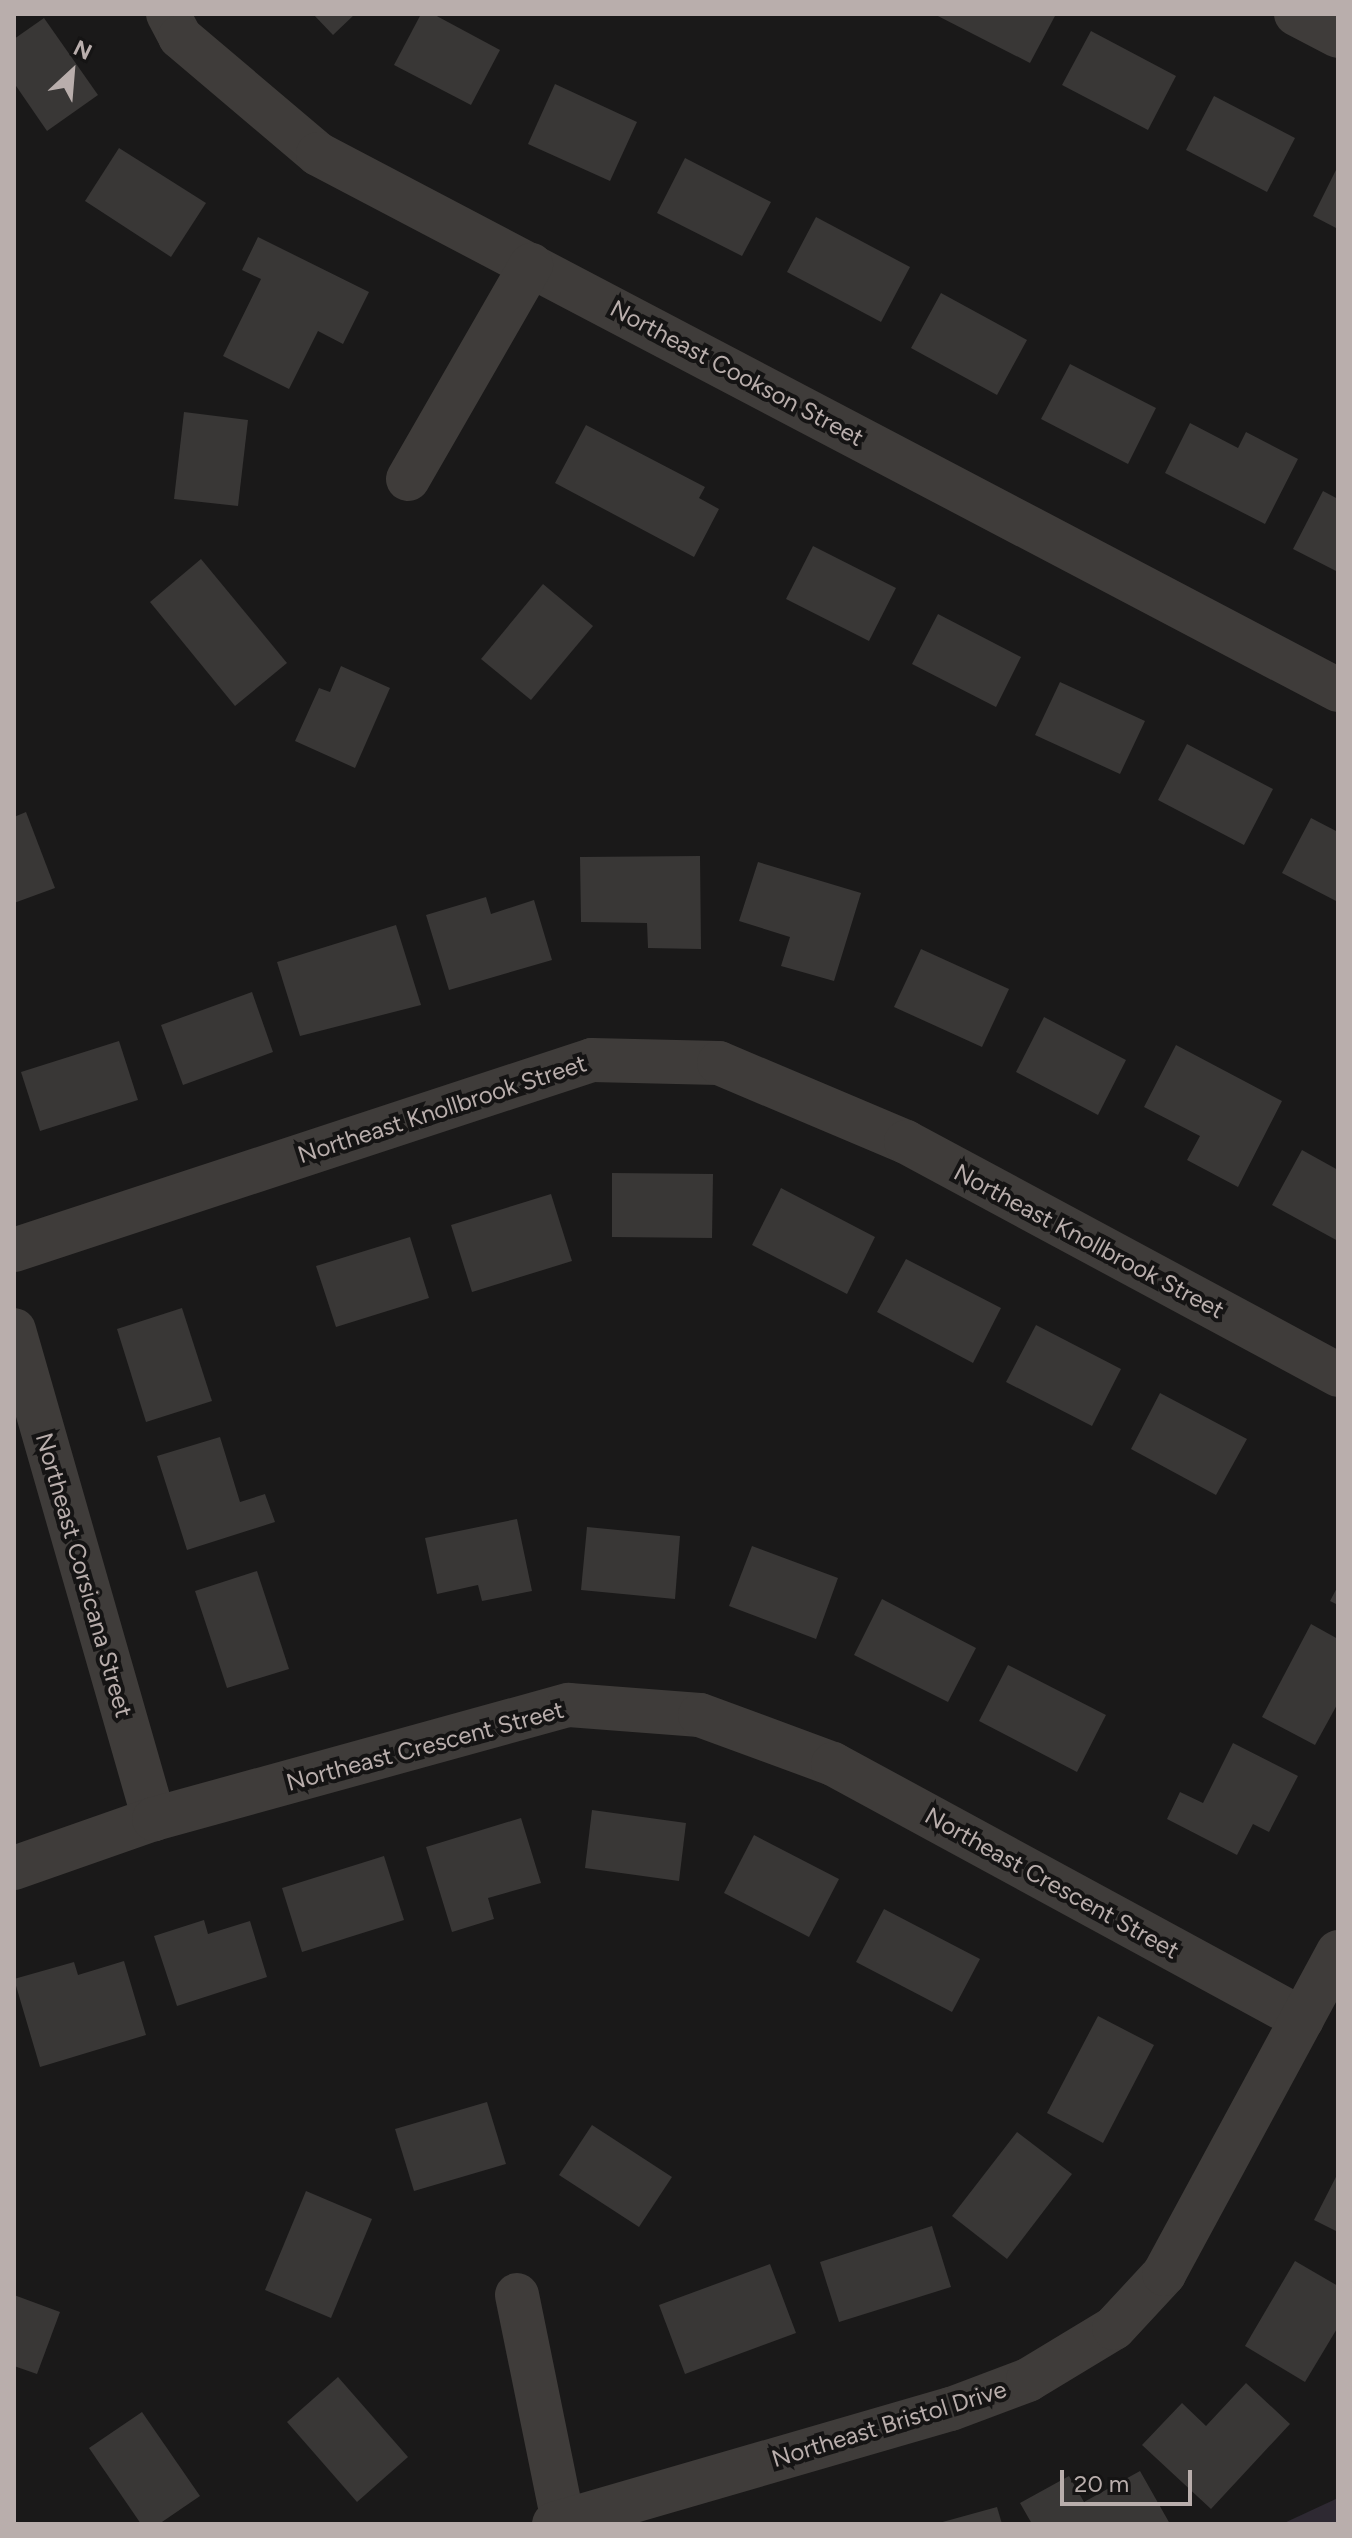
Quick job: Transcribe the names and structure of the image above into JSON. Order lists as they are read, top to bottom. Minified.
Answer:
{"streets":{"street":["Northeast Cookson Street","Northeast Knollbrook Street","Northeast Corsicana Street","Northeast Crescent Street","Northeast Bristol Drive"]},"crossings":[["Northeast Corsicana Street","Northeast Crescent Street"],["Northeast Crescent Street","Northeast Bristol Drive"]],"scale_bar":"20 m","north":"top right"}
